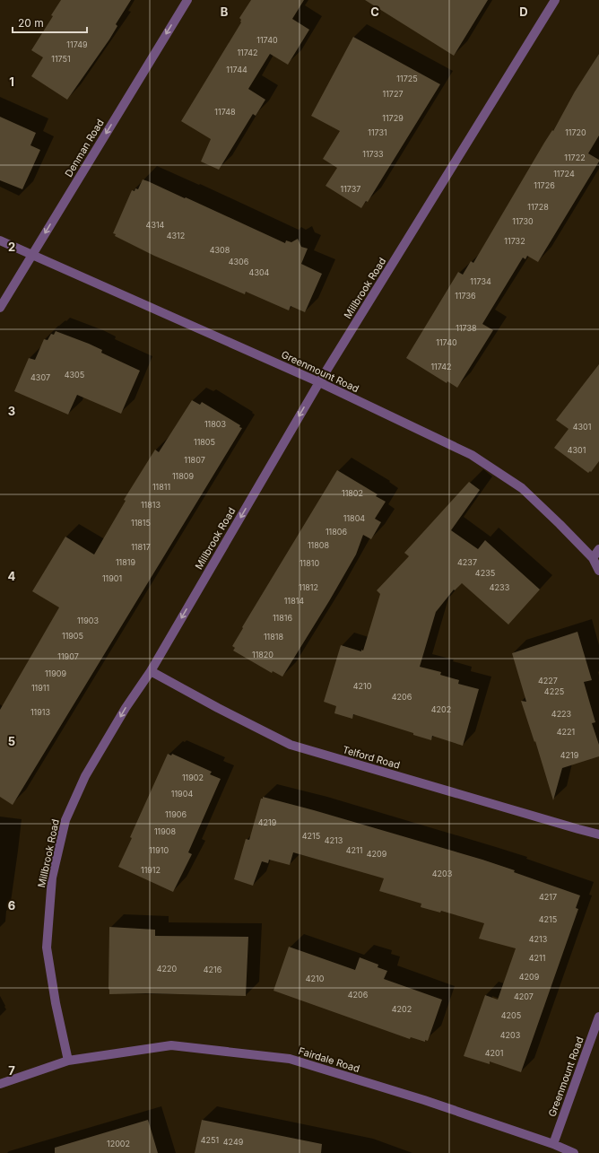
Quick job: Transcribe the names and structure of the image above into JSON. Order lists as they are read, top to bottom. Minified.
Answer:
{"streets":{"street":["Denman Road","Millbrook Road","Greenmount Road","Telford Road","Fairdale Road"]},"crossings":[["Denman Road","Greenmount Road"],["Millbrook Road","Greenmount Road"],["Millbrook Road","Telford Road"],["Millbrook Road","Fairdale Road"],["Greenmount Road","Fairdale Road"]],"one_way":["Denman Road","Millbrook Road"],"house_numbers":["11740","11749","11742","11751","11744","11725","11727","11748","11729","11731","11720","11733","11722","11724","11726","11737","11728","11730","4314","4312","11732","4308","4306","4304","11734","11736","11738","11740","11742","4305","4307","11803","4301","11805","4301","11807","11809","11811","11802","11813","11804","11815","11806","11808","11817","11819","4237","11810","4235","11901","11812","4233","11814","11816","11903","11905","11818","11820","11907","11909","4227","4210","11911","4225","4206","4202","11913","4223","4221","4219","11902","11904","11906","4219","11908","4215","4213","11910","4211","4209","11912","4203","4217","4215","4213","4211","4220","4216","4209","4210","4206","4207","4202","4205","4203","4201","4251","4249","12002"],"scale_bar":"20 m","grid":{"columns":["B","C","D"],"rows":["1","2","3","4","5","6","7"]}}
